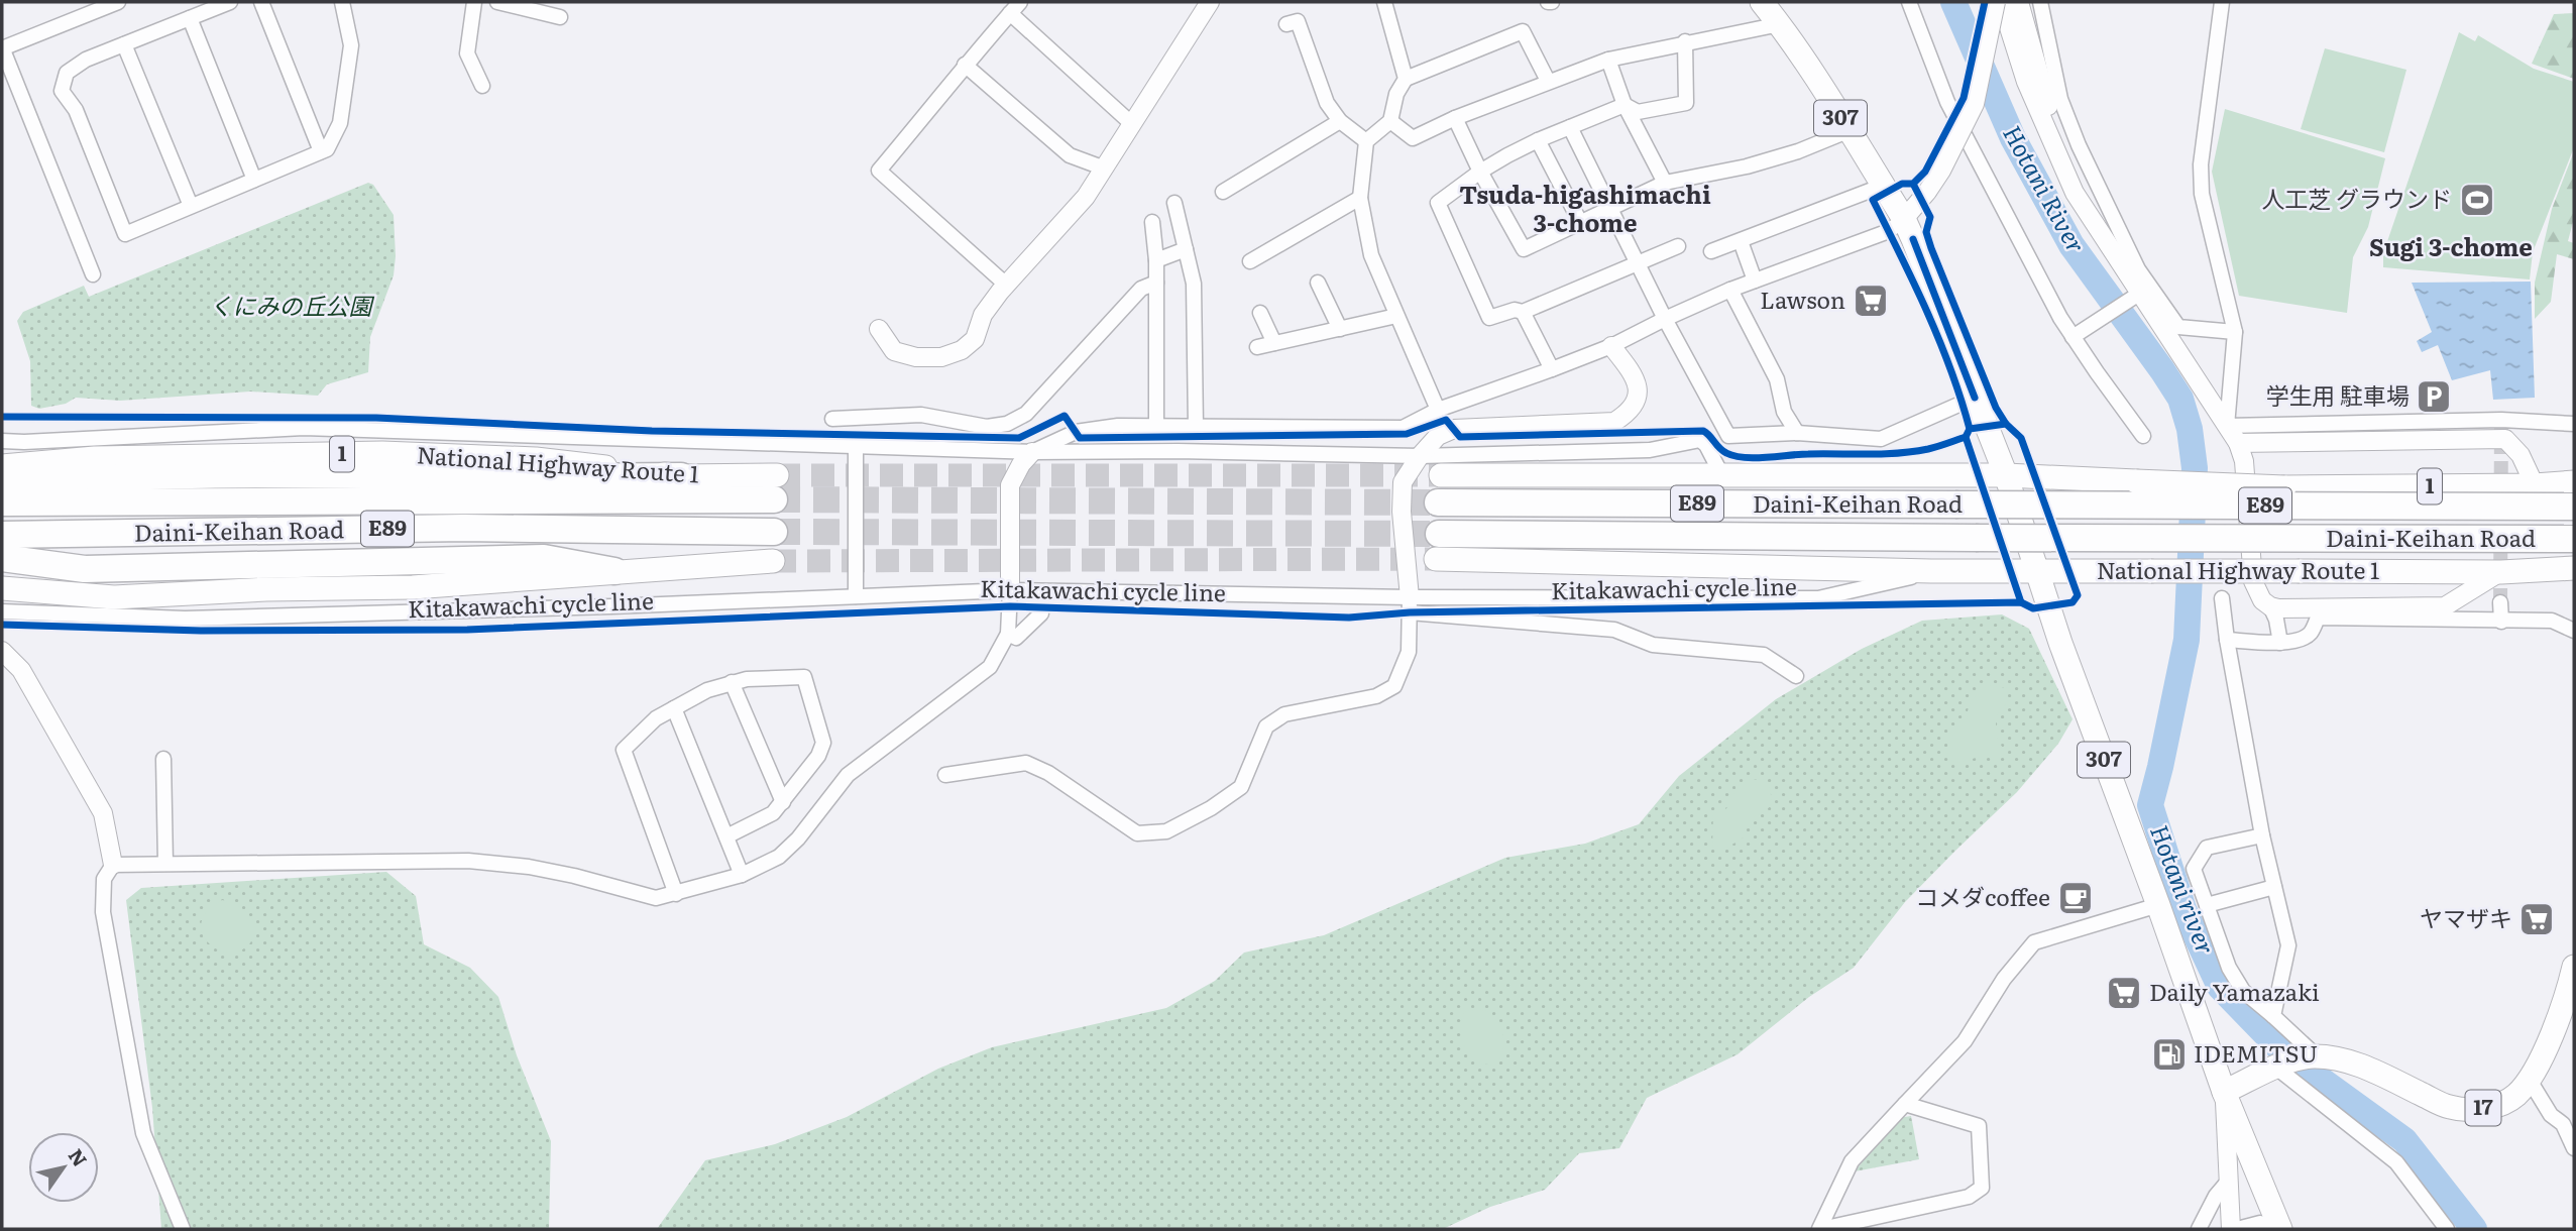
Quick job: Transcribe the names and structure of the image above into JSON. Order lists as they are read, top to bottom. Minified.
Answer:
{"streets":{"highway":["E89","Daini-Keihan Road"],"main road":["307","1","National Highway Route 1","17"],"cycle path":["Kitakawachi cycle line"]},"crossings":[["307","1"],["307","National Highway Route 1"],["307","17"],["National Highway Route 1","Daini-Keihan Road"]],"districts":["Tsuda-higashimachi 3-chome","Sugi 3-chome"],"water":["Hotani River","Hotani river"],"parks":["くにみの丘公園"],"places":{"sports":["人工芝 グラウンド"],"supermarket":["Lawson","ヤマザキ","Daily Yamazaki"],"parking":["学生用 駐車場"],"cafe":["コメダcoffee"],"fuel station":["IDEMITSU"]},"north":"top right"}
